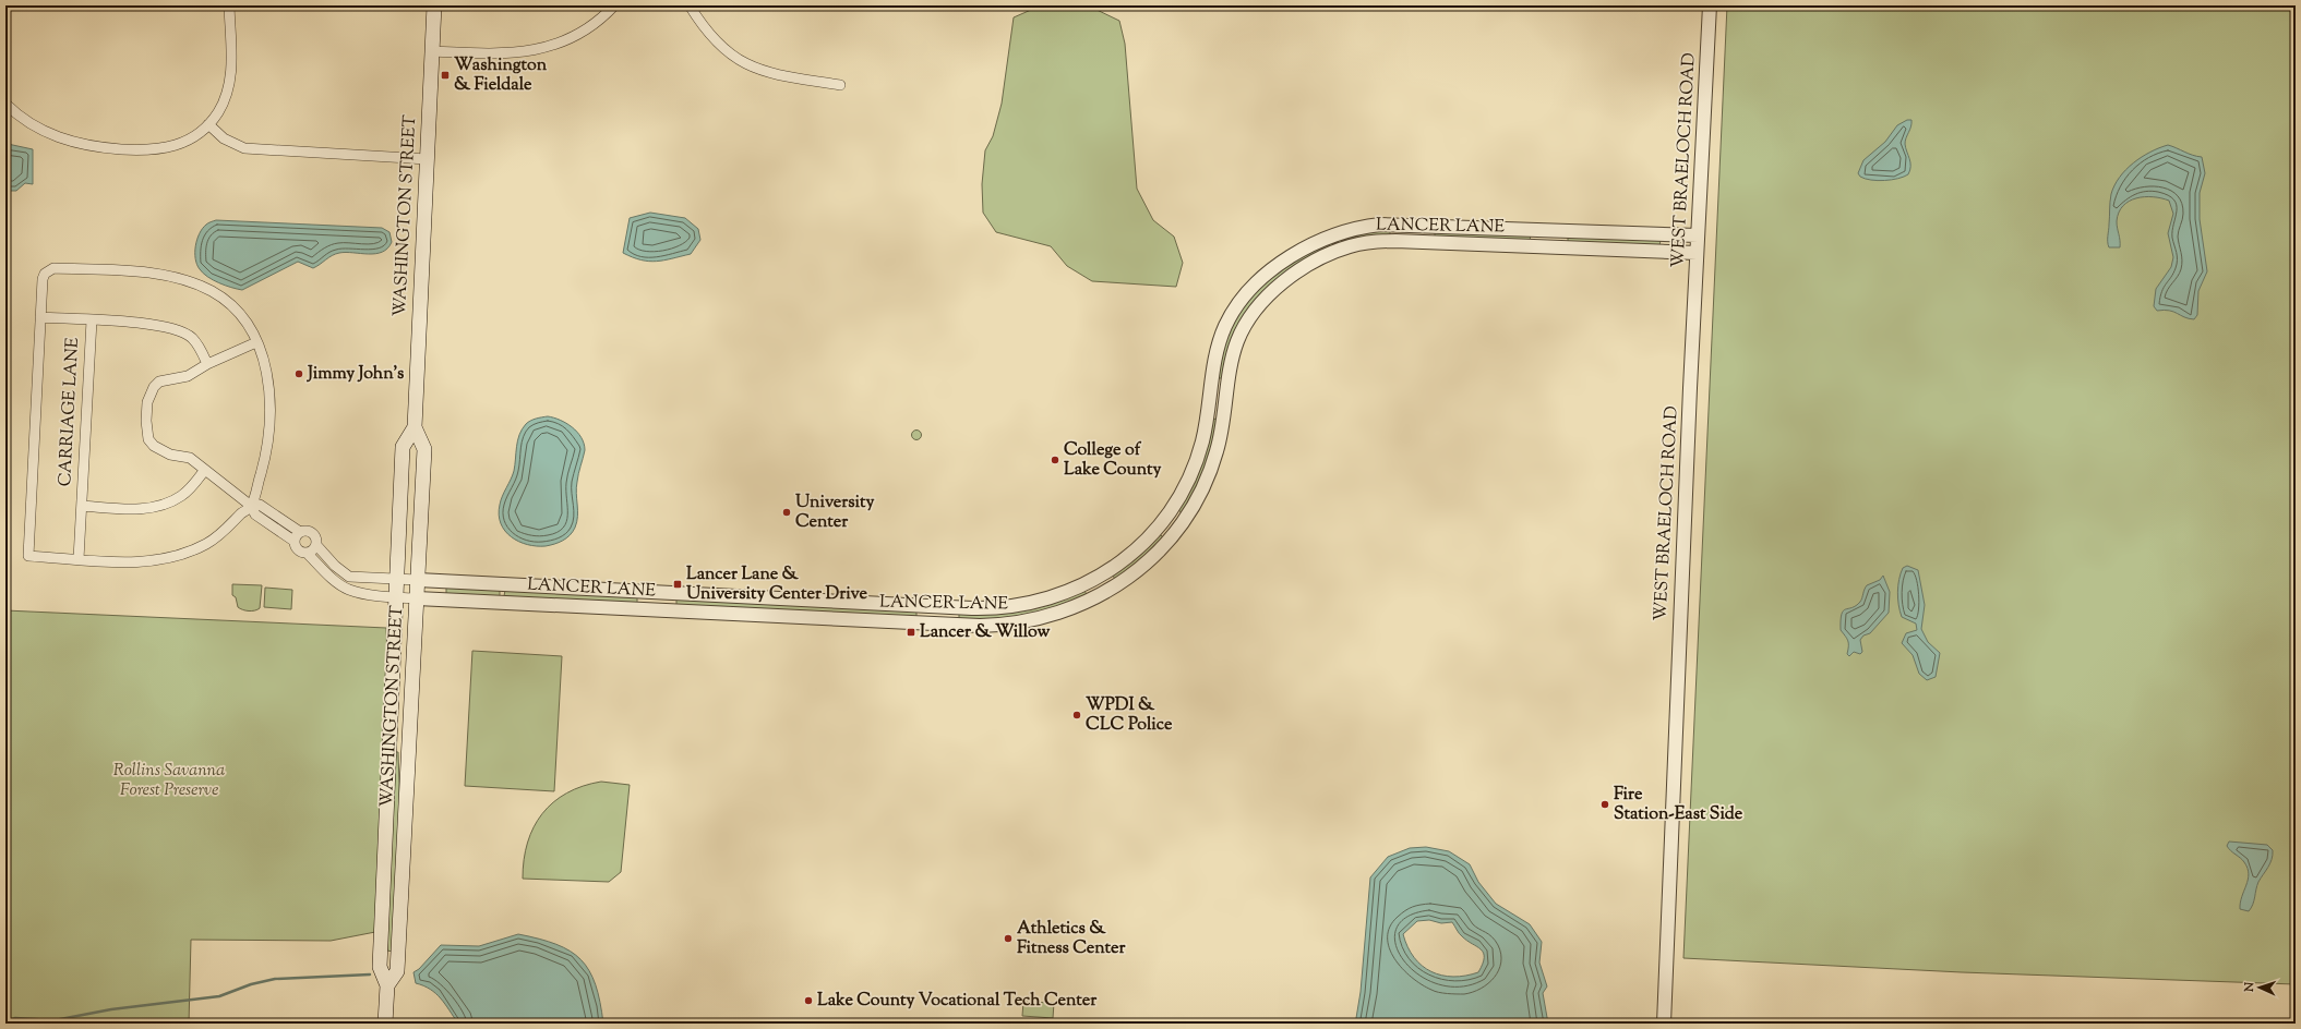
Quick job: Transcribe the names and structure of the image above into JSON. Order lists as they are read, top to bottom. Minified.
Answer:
{"streets":{"main road":["WASHINGTON STREET"],"street":["WEST BRAELOCH ROAD","LANCER LANE","CARRIAGE LANE"]},"crossings":[["WEST BRAELOCH ROAD","LANCER LANE"],["WASHINGTON STREET","LANCER LANE"]],"parks":["Rollins Savanna Forest Preserve"],"places":{"transit":["Washington & Fieldale","Lancer Lane & University Center Drive","Lancer & Willow"],"other":["Jimmy John's","College of Lake County","University Center","WPDI & CLC Police","Fire Station-East Side","Athletics & Fitness Center","Lake County Vocational Tech Center"]},"north":"left"}
